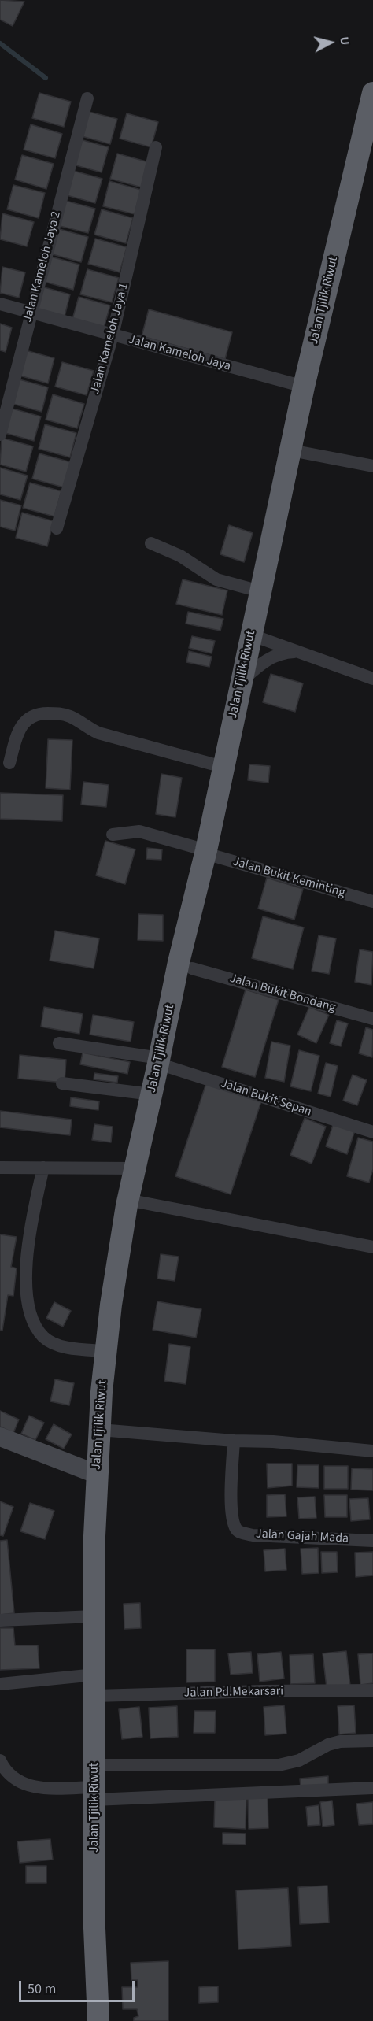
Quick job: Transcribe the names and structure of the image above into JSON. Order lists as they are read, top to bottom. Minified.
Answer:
{"streets":{"highway":["Jalan Tjilik Riwut"],"street":["Jalan Kameloh Jaya 2","Jalan Kameloh Jaya 1","Jalan Kameloh Jaya","Jalan Bukit Keminting","Jalan Bukit Bondang","Jalan Bukit Sepan","Jalan Gajah Mada","Jalan Pd.Mekarsari"]},"crossings":[["Jalan Kameloh Jaya 2","Jalan Kameloh Jaya"],["Jalan Tjilik Riwut","Jalan Kameloh Jaya"],["Jalan Tjilik Riwut","Jalan Bukit Keminting"],["Jalan Tjilik Riwut","Jalan Bukit Sepan"],["Jalan Tjilik Riwut","Jalan Pd.Mekarsari"],["Jalan Kameloh Jaya 1","Jalan Kameloh Jaya"]],"scale_bar":"50 m","north":"right"}
